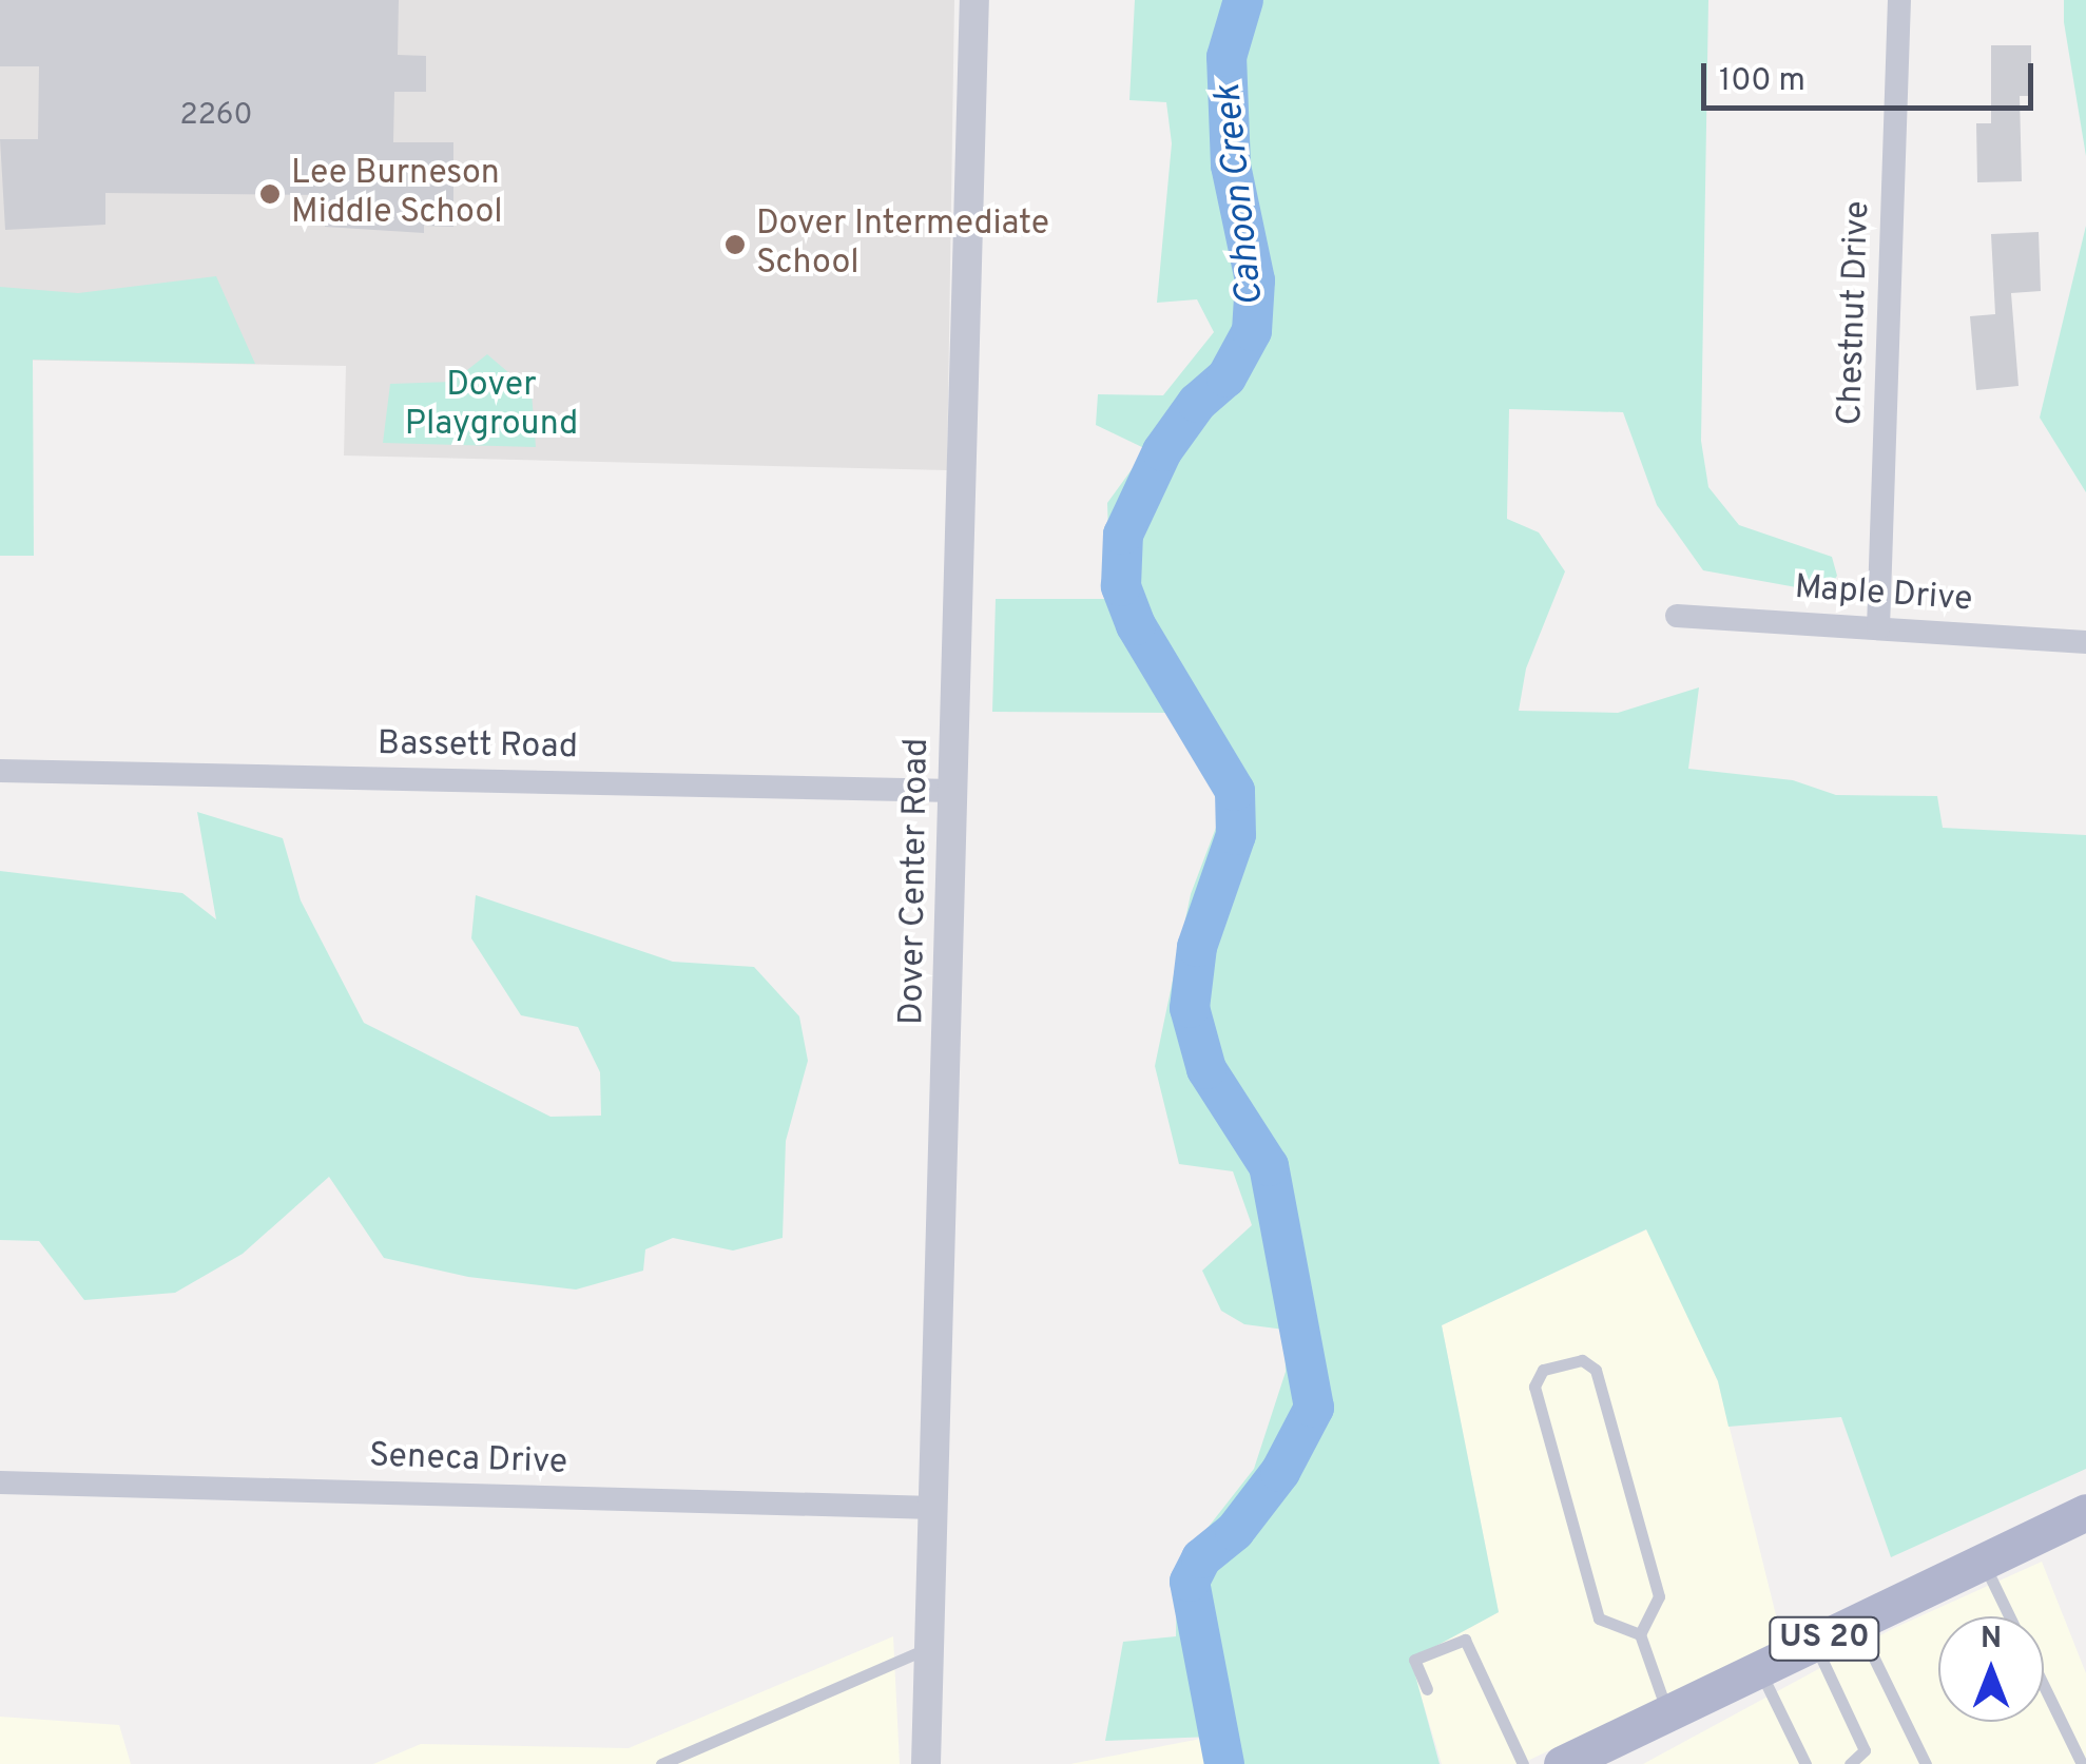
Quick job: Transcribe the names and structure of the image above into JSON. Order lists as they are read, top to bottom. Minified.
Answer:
{"streets":{"main road":["US 20"],"street":["Chestnut Drive","Maple Drive","Bassett Road","Dover Center Road","Seneca Drive"]},"crossings":[["Chestnut Drive","Maple Drive"],["Bassett Road","Dover Center Road"],["Dover Center Road","Seneca Drive"]],"water":["Cahoon Creek"],"parks":["Dover Playground"],"places":["Lee Burneson Middle School","Dover Intermediate School"],"house_numbers":["2260"],"scale_bar":"100 m","north":"top"}
